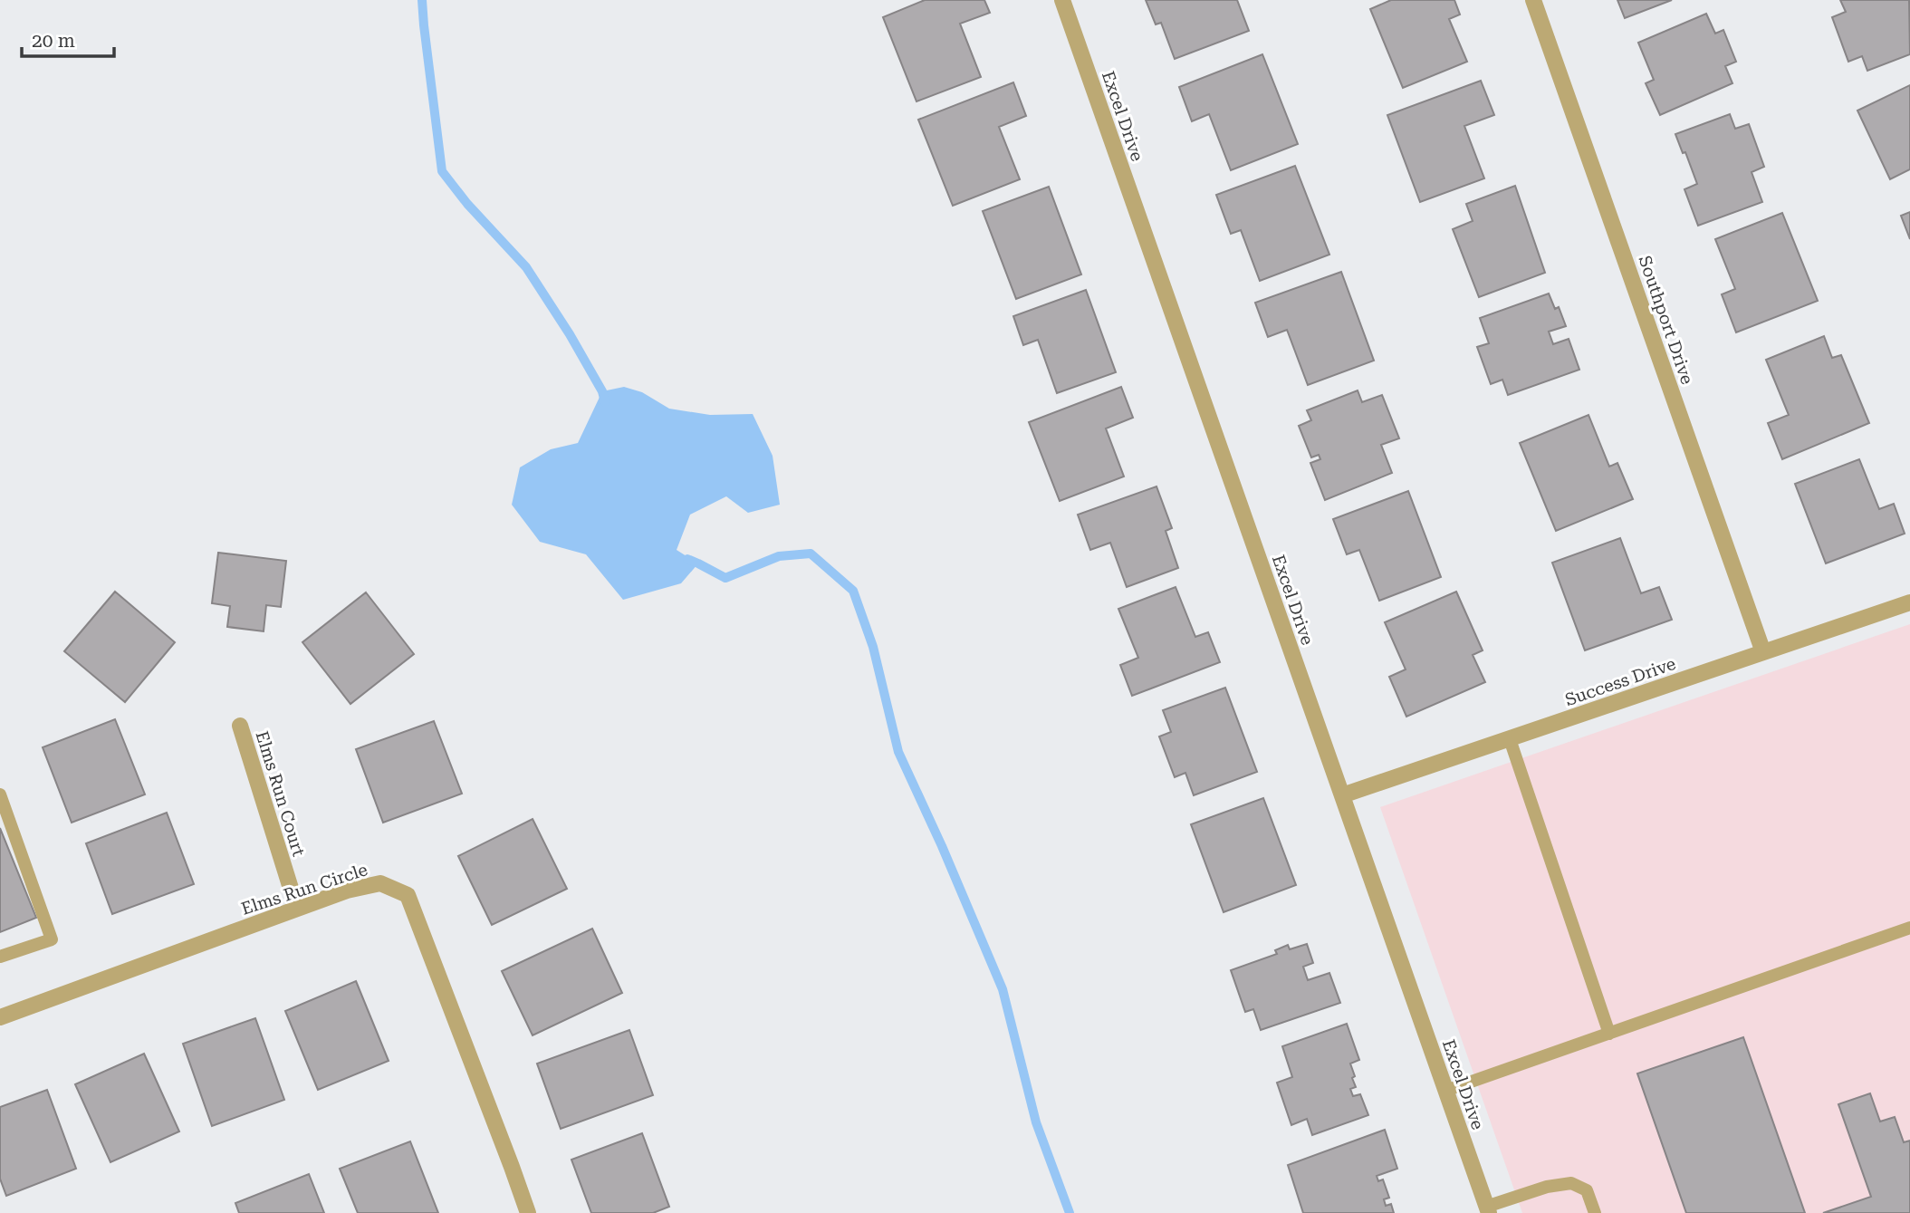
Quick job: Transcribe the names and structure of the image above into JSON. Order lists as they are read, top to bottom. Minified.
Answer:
{"streets":{"street":["Excel Drive","Southport Drive","Success Drive","Elms Run Court","Elms Run Circle"]},"crossings":[["Excel Drive","Success Drive"],["Southport Drive","Success Drive"],["Elms Run Court","Elms Run Circle"]],"scale_bar":"20 m"}
